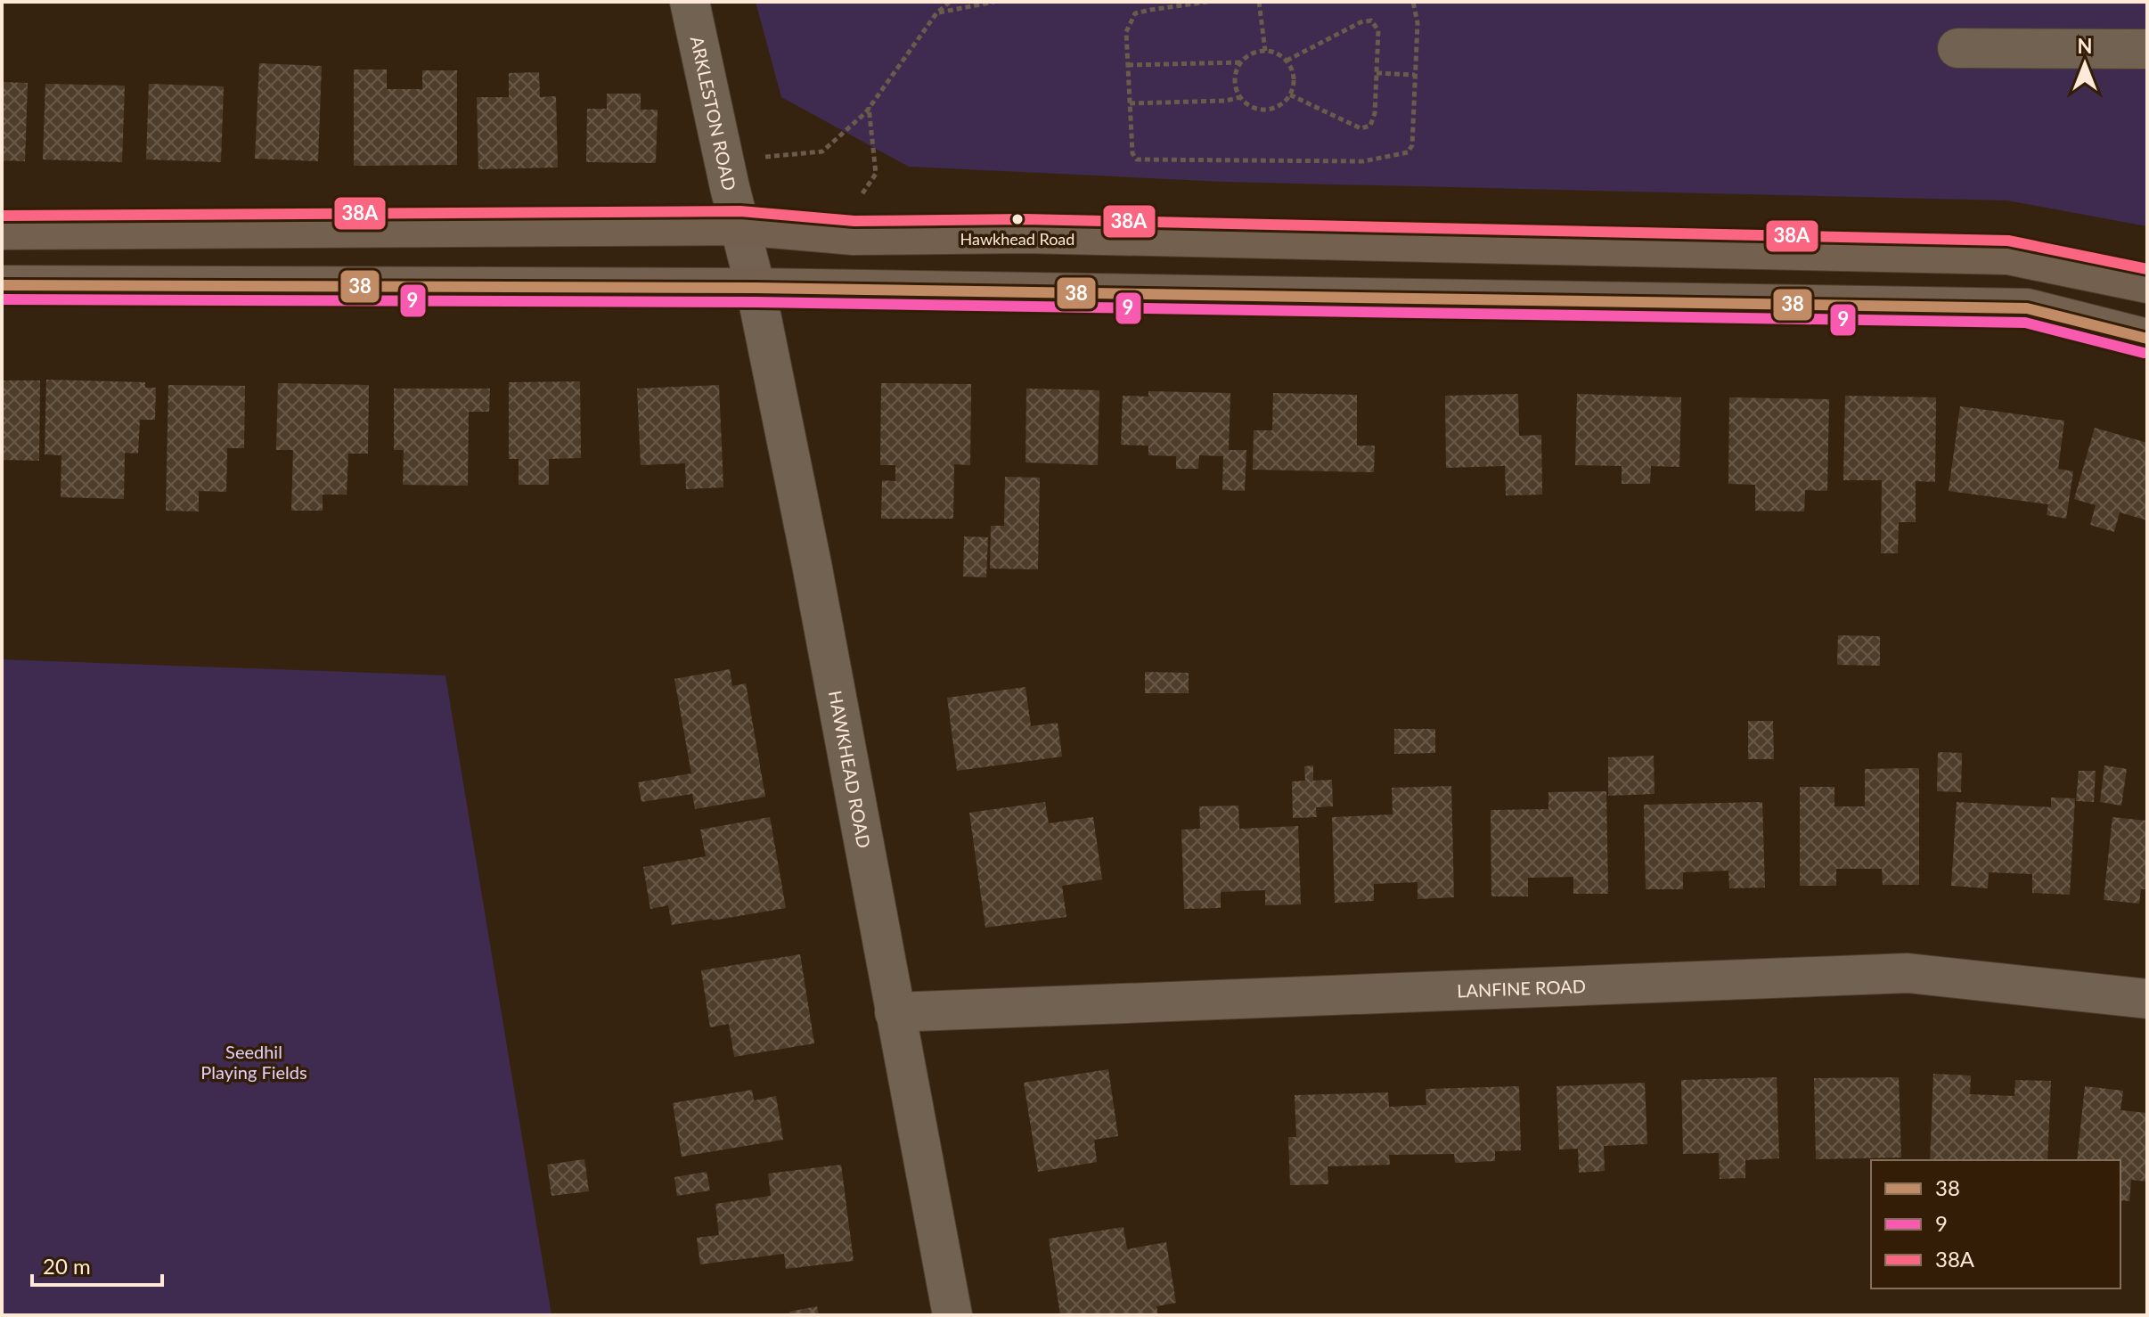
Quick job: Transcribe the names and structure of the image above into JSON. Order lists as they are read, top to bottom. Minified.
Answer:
{"streets":{"street":["ARKLESTON ROAD","HAWKHEAD ROAD","LANFINE ROAD"]},"crossings":[["ARKLESTON ROAD","HAWKHEAD ROAD"],["HAWKHEAD ROAD","LANFINE ROAD"]],"parks":["Seedhil Playing Fields"],"places":["Hawkhead Road"],"lines":["transit line 38A","transit line 38","transit line 9"],"legend":["38","9","38A"],"scale_bar":"20 m","north":"top"}
